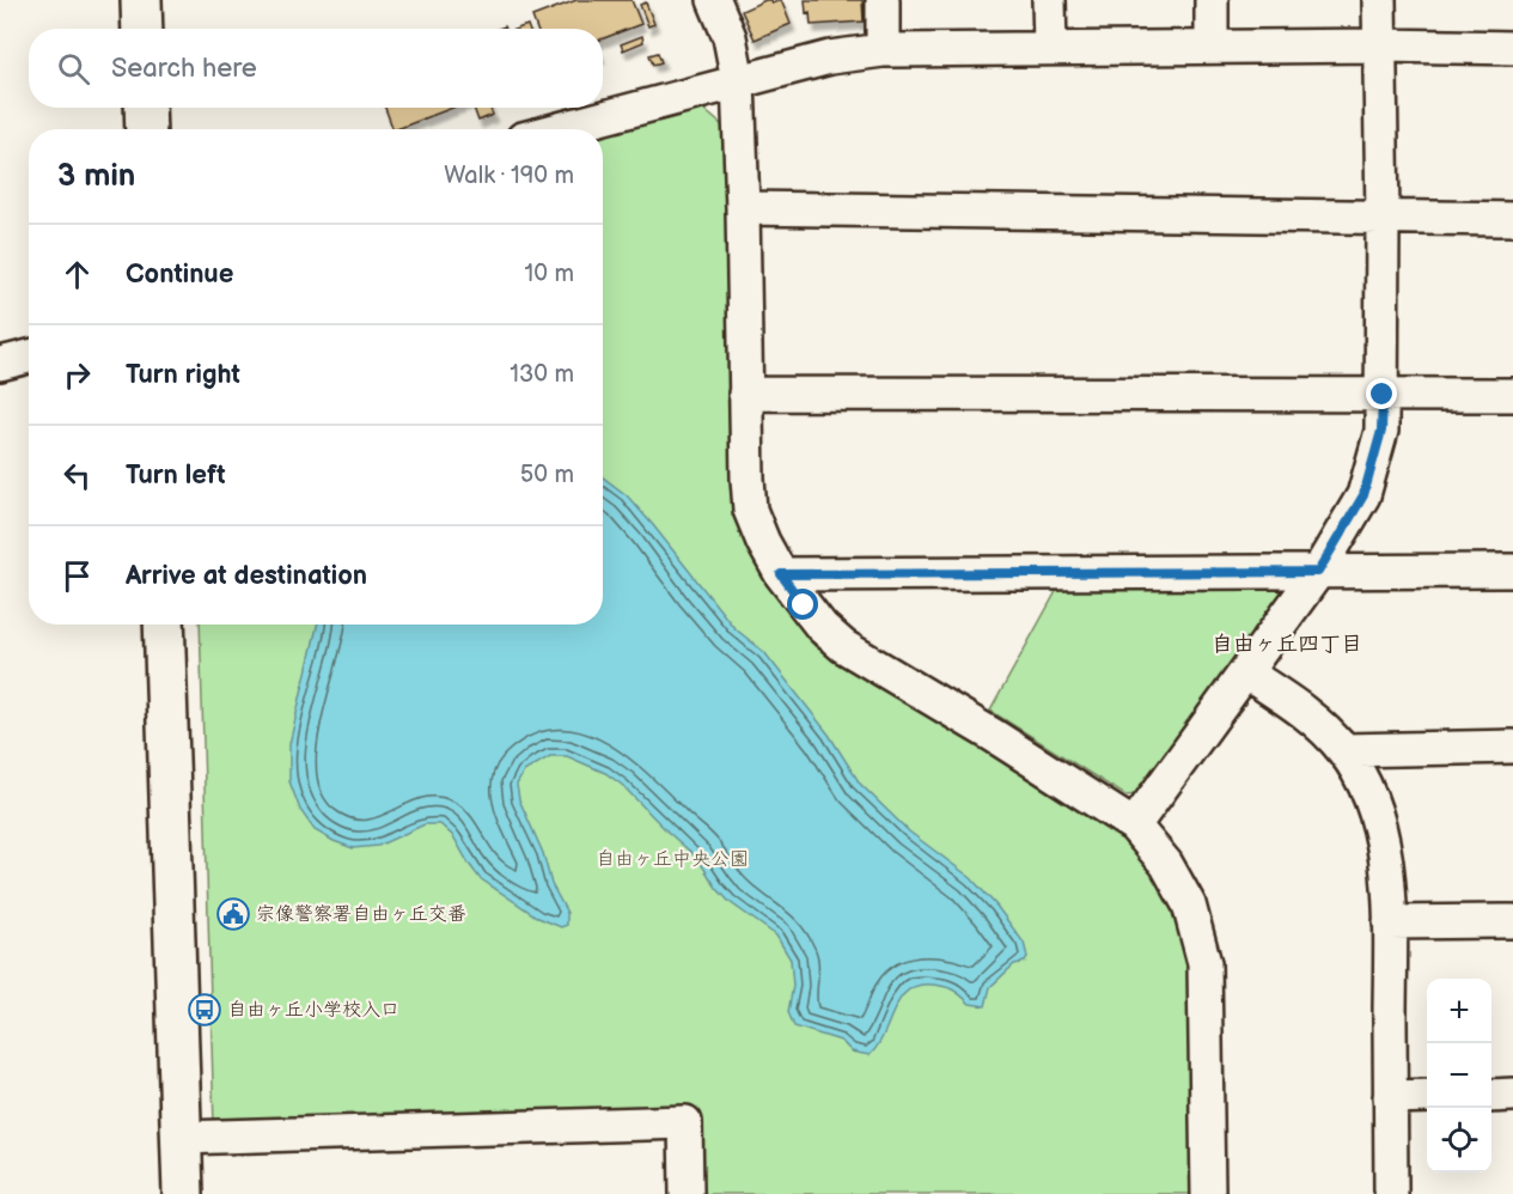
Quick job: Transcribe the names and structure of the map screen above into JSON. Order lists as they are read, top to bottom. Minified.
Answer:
{"districts":["自由ヶ丘四丁目"],"parks":["自由ヶ丘中央公園"],"places":{"public building":["宗像警察署自由ヶ丘交番"],"bus stop":["自由ヶ丘小学校入口"]},"page":{"search":"Search here","heading":["3 min","Walk · 190 m"],"list":[["Continue","10 m"],["Turn right","130 m"],["Turn left","50 m"],"Arrive at destination"],"map_buttons":["+","−"]}}
